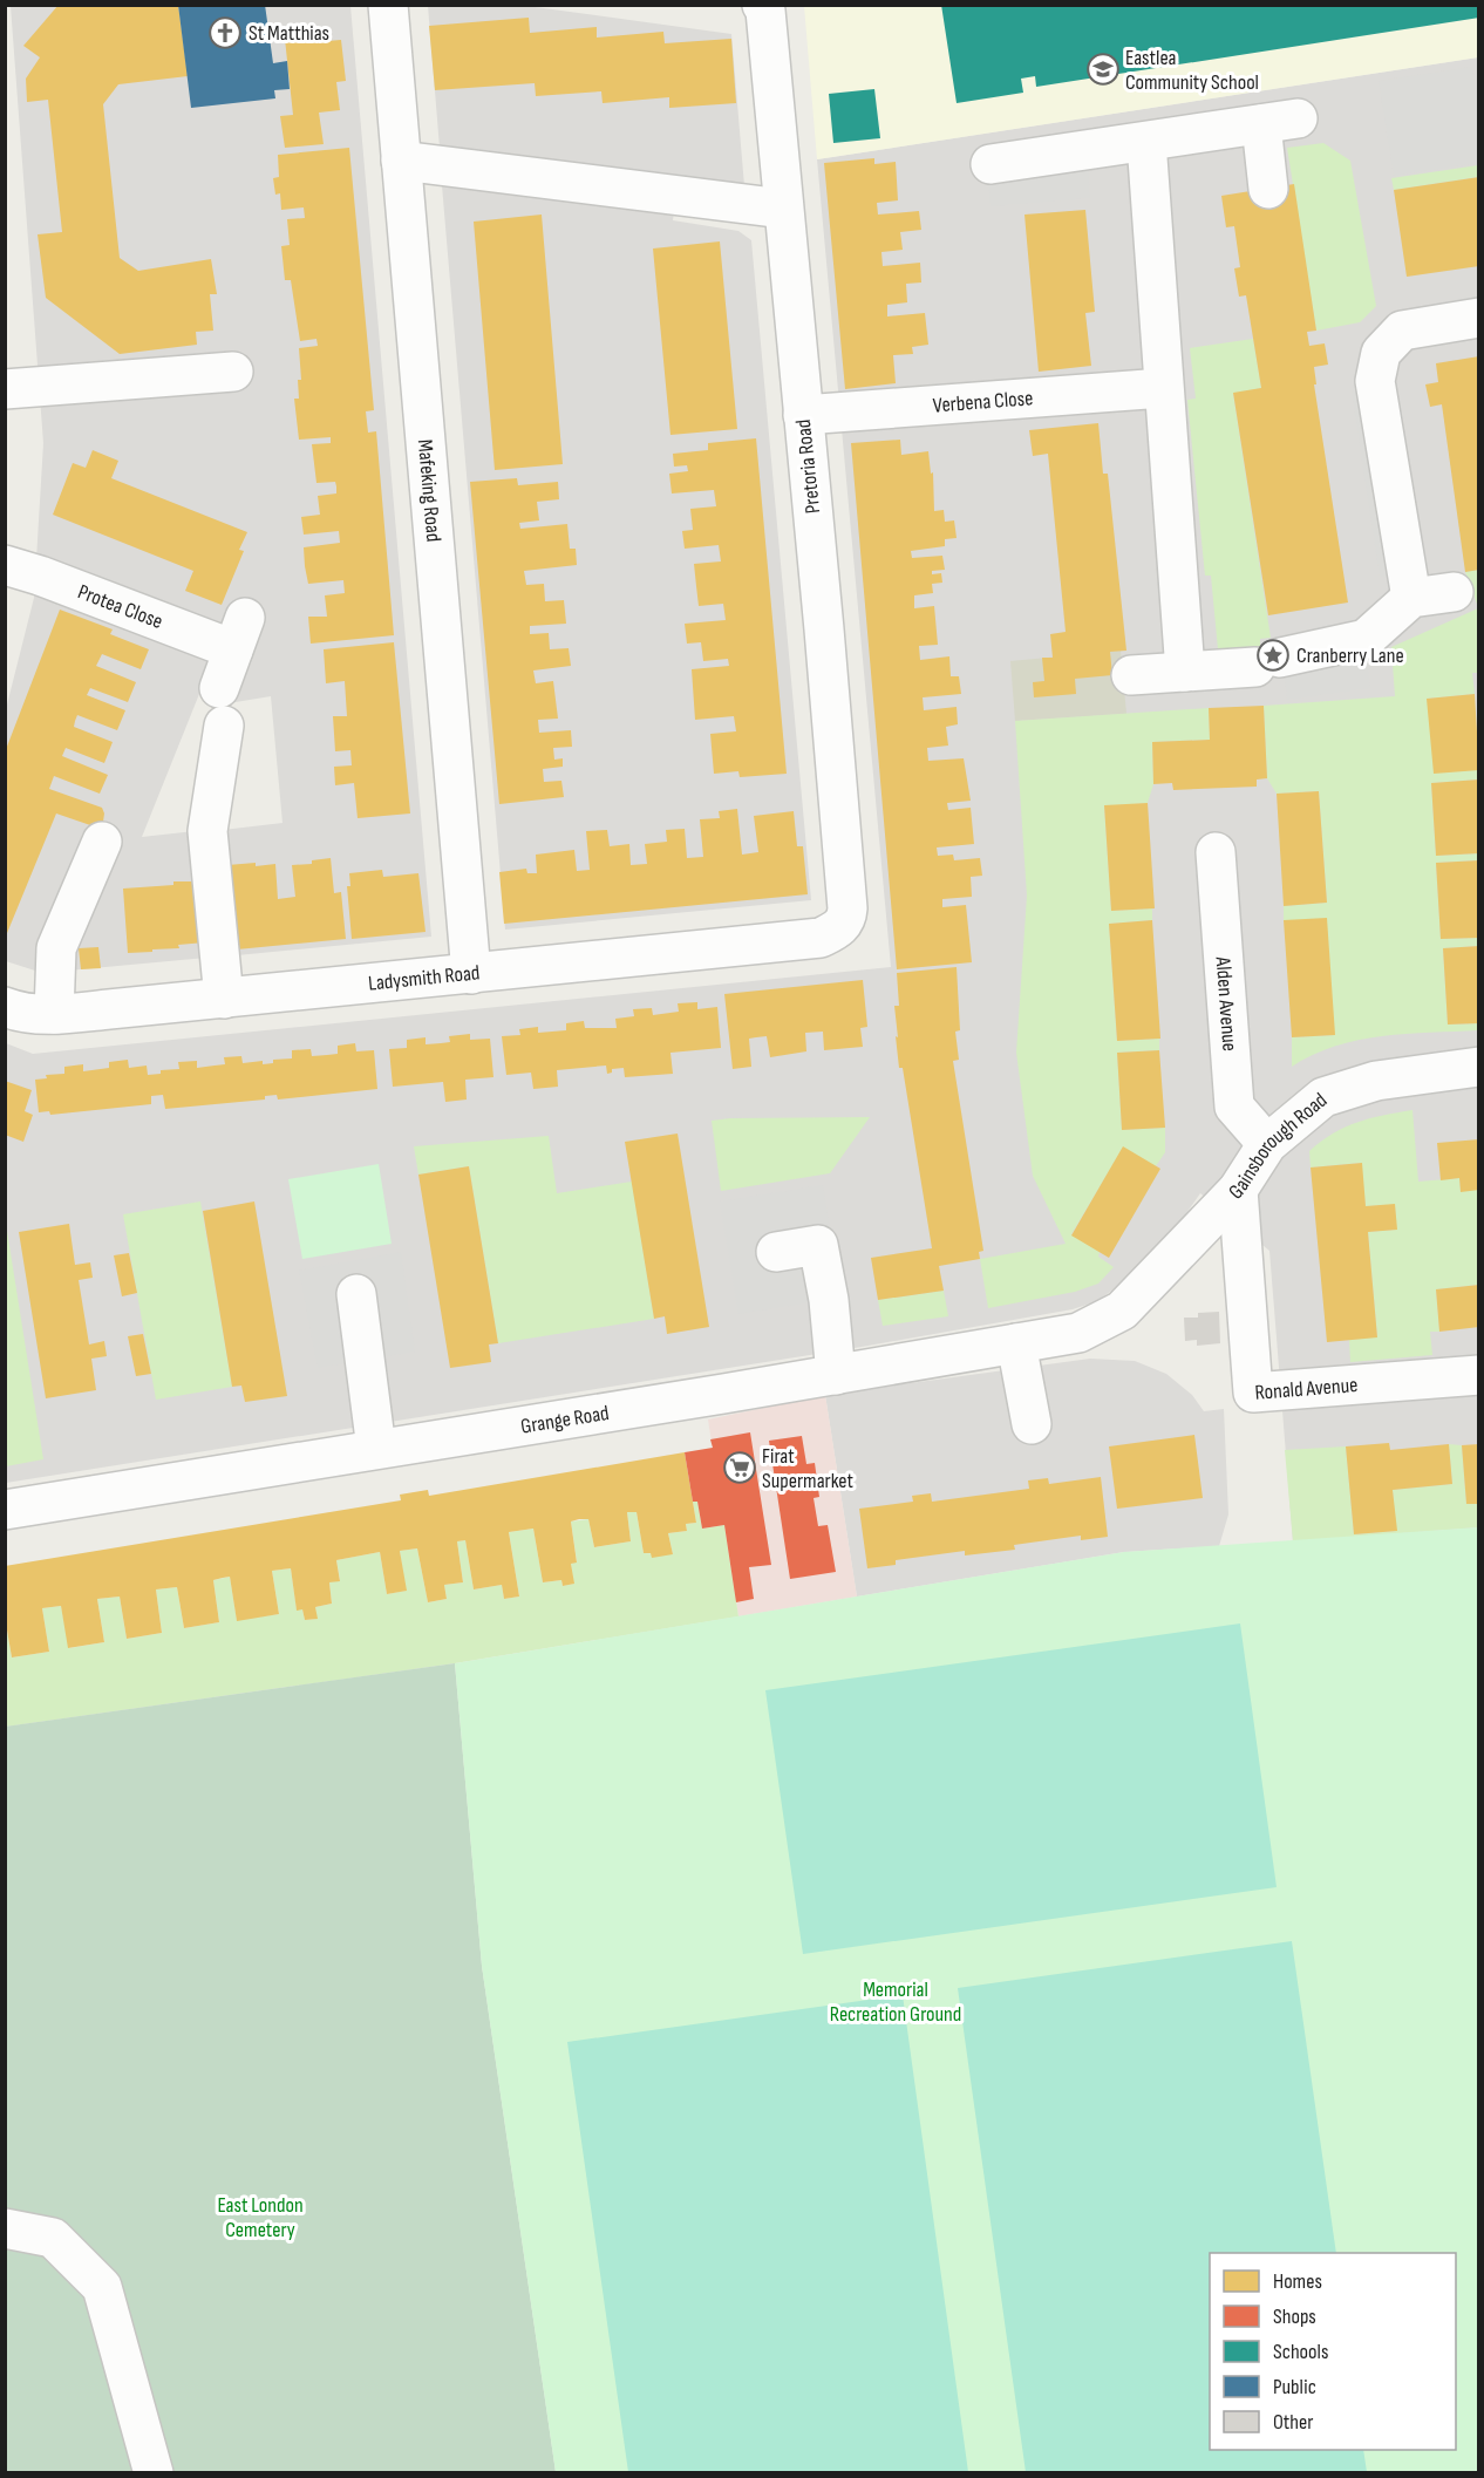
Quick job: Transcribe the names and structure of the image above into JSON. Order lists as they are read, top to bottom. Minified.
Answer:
{"streets":{"street":["Verbena Close","Pretoria Road","Mafeking Road","Protea Close","Ladysmith Road","Alden Avenue","Gainsborough Road","Ronald Avenue","Grange Road"]},"crossings":[["Verbena Close","Pretoria Road"],["Pretoria Road","Ladysmith Road"],["Mafeking Road","Ladysmith Road"],["Alden Avenue","Gainsborough Road"],["Gainsborough Road","Ronald Avenue"],["Gainsborough Road","Grange Road"]],"parks":["Memorial Recreation Ground","East London Cemetery"],"places":{"church":["St Matthias"],"school or university":["Eastlea Community School"],"place":["Cranberry Lane"],"supermarket":["Firat Supermarket"]},"legend":["Homes","Shops","Schools","Public","Other"]}
